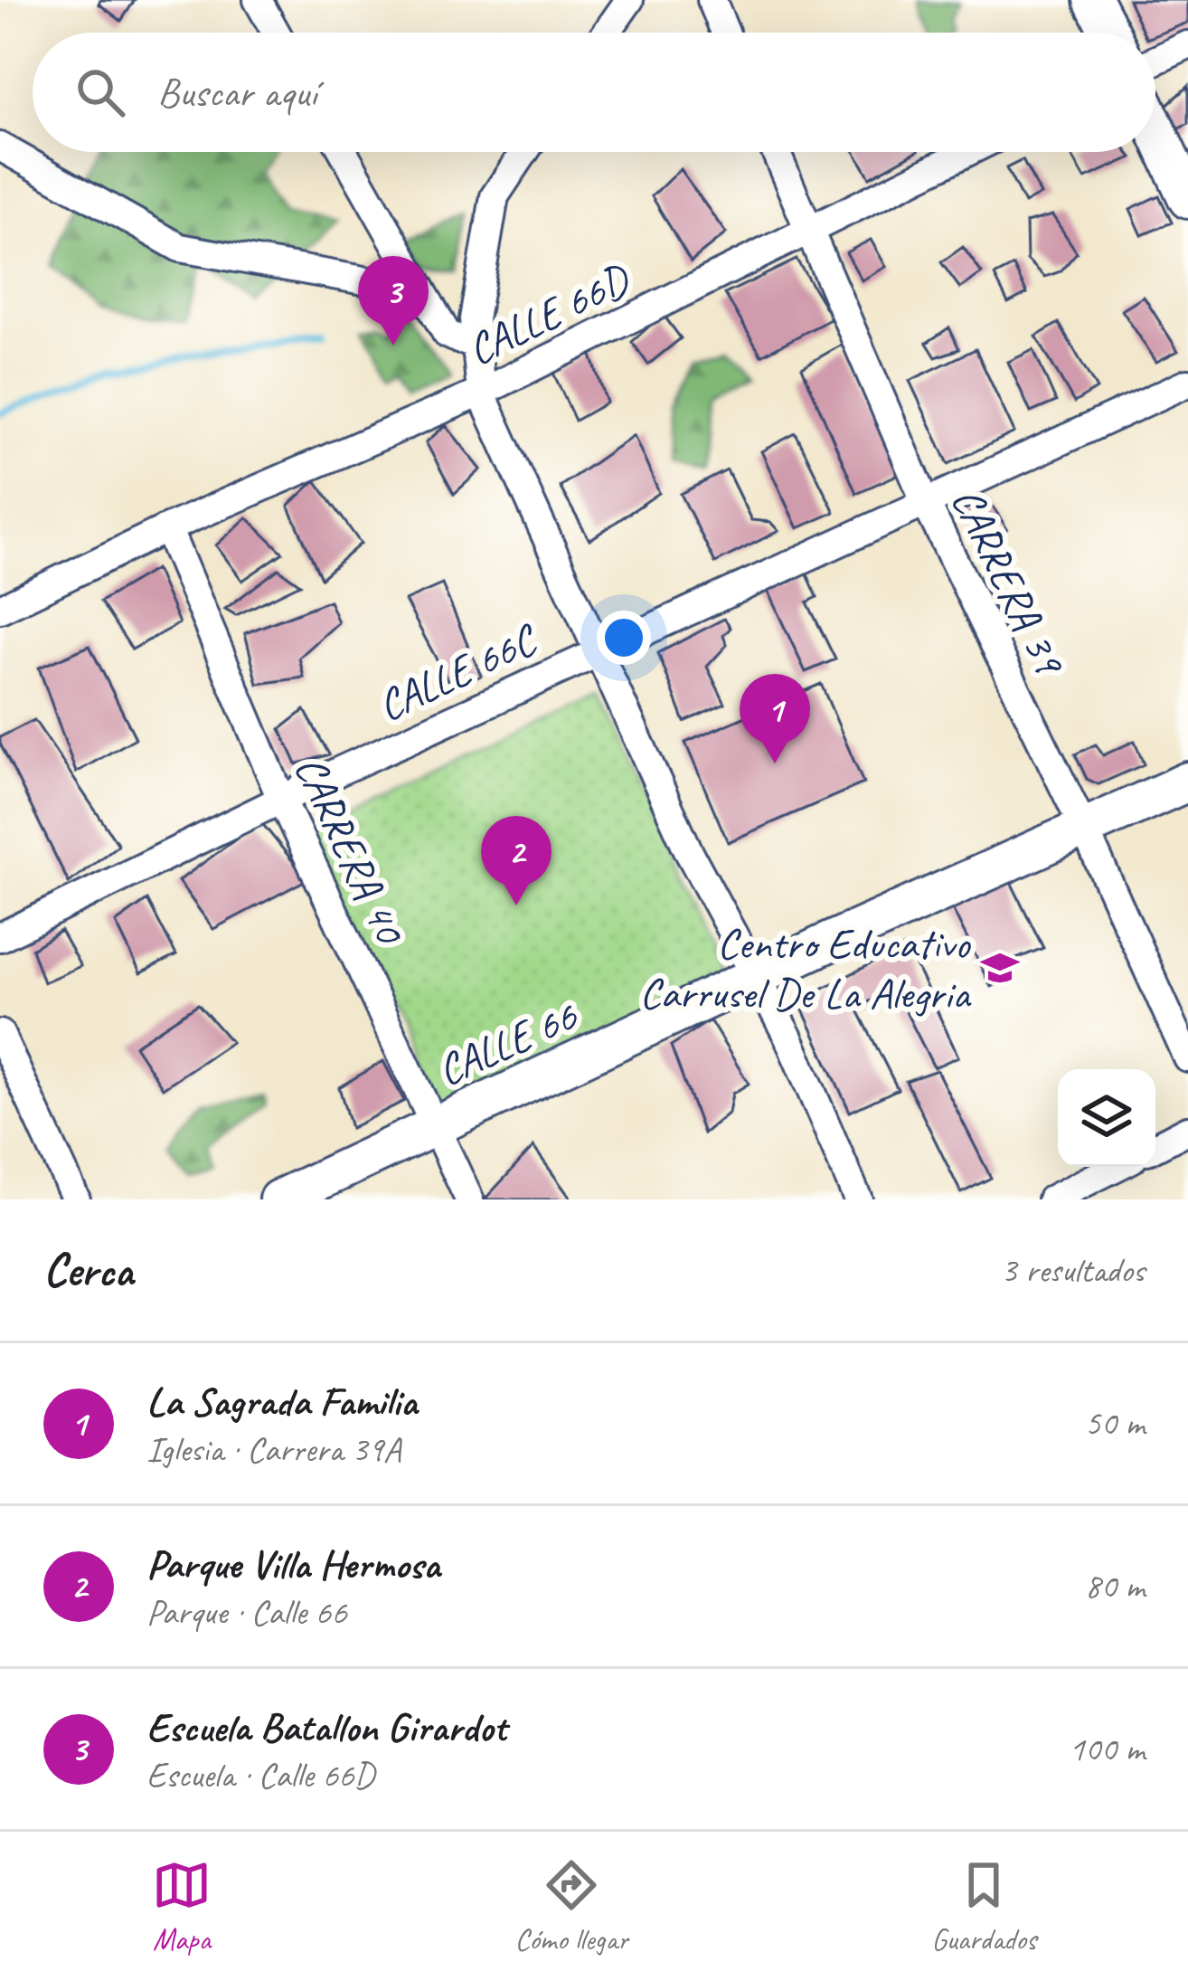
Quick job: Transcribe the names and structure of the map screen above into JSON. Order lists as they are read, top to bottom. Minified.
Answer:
{"streets":{"street":["CALLE 66D","CARRERA 39","CALLE 66C","CARRERA 40","CALLE 66"]},"crossings":[["CALLE 66D","CARRERA 39"],["CALLE 66D","CARRERA 40"],["CARRERA 39","CALLE 66C"],["CARRERA 39","CALLE 66"],["CALLE 66C","CARRERA 40"],["CARRERA 40","CALLE 66"]],"places":{"school or university":["Centro Educativo Carrusel De La Alegria"]},"page":{"search":"Buscar aquí","pins":["3","1","2"],"heading":["Cerca","3 resultados"],"list":[{"mark":"1","name":"La Sagrada Familia","note":"Iglesia · Carrera 39A","value":"50 m"},{"mark":"2","name":"Parque Villa Hermosa","note":"Parque · Calle 66","value":"80 m"},{"mark":"3","name":"Escuela Batallon Girardot","note":"Escuela · Calle 66D","value":"100 m"}],"nav":["Mapa","Cómo llegar","Guardados"]}}
